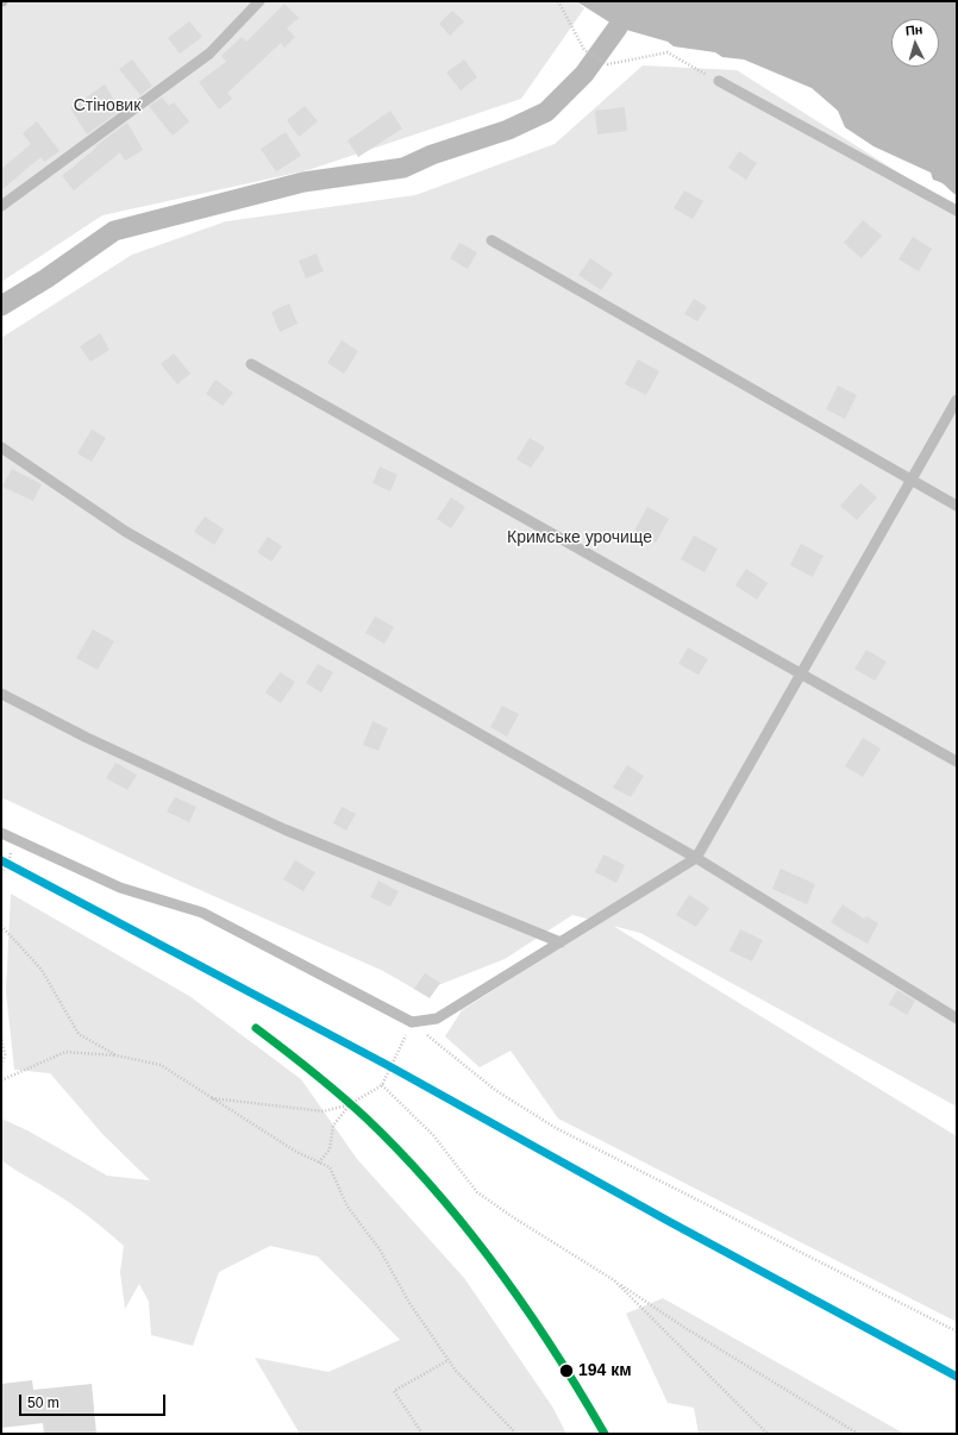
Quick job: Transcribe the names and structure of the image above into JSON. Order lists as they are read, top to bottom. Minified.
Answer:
{"parks":["Стіновик","Кримське урочище"],"places":["194 км"],"scale_bar":"50 m","north":"top"}
